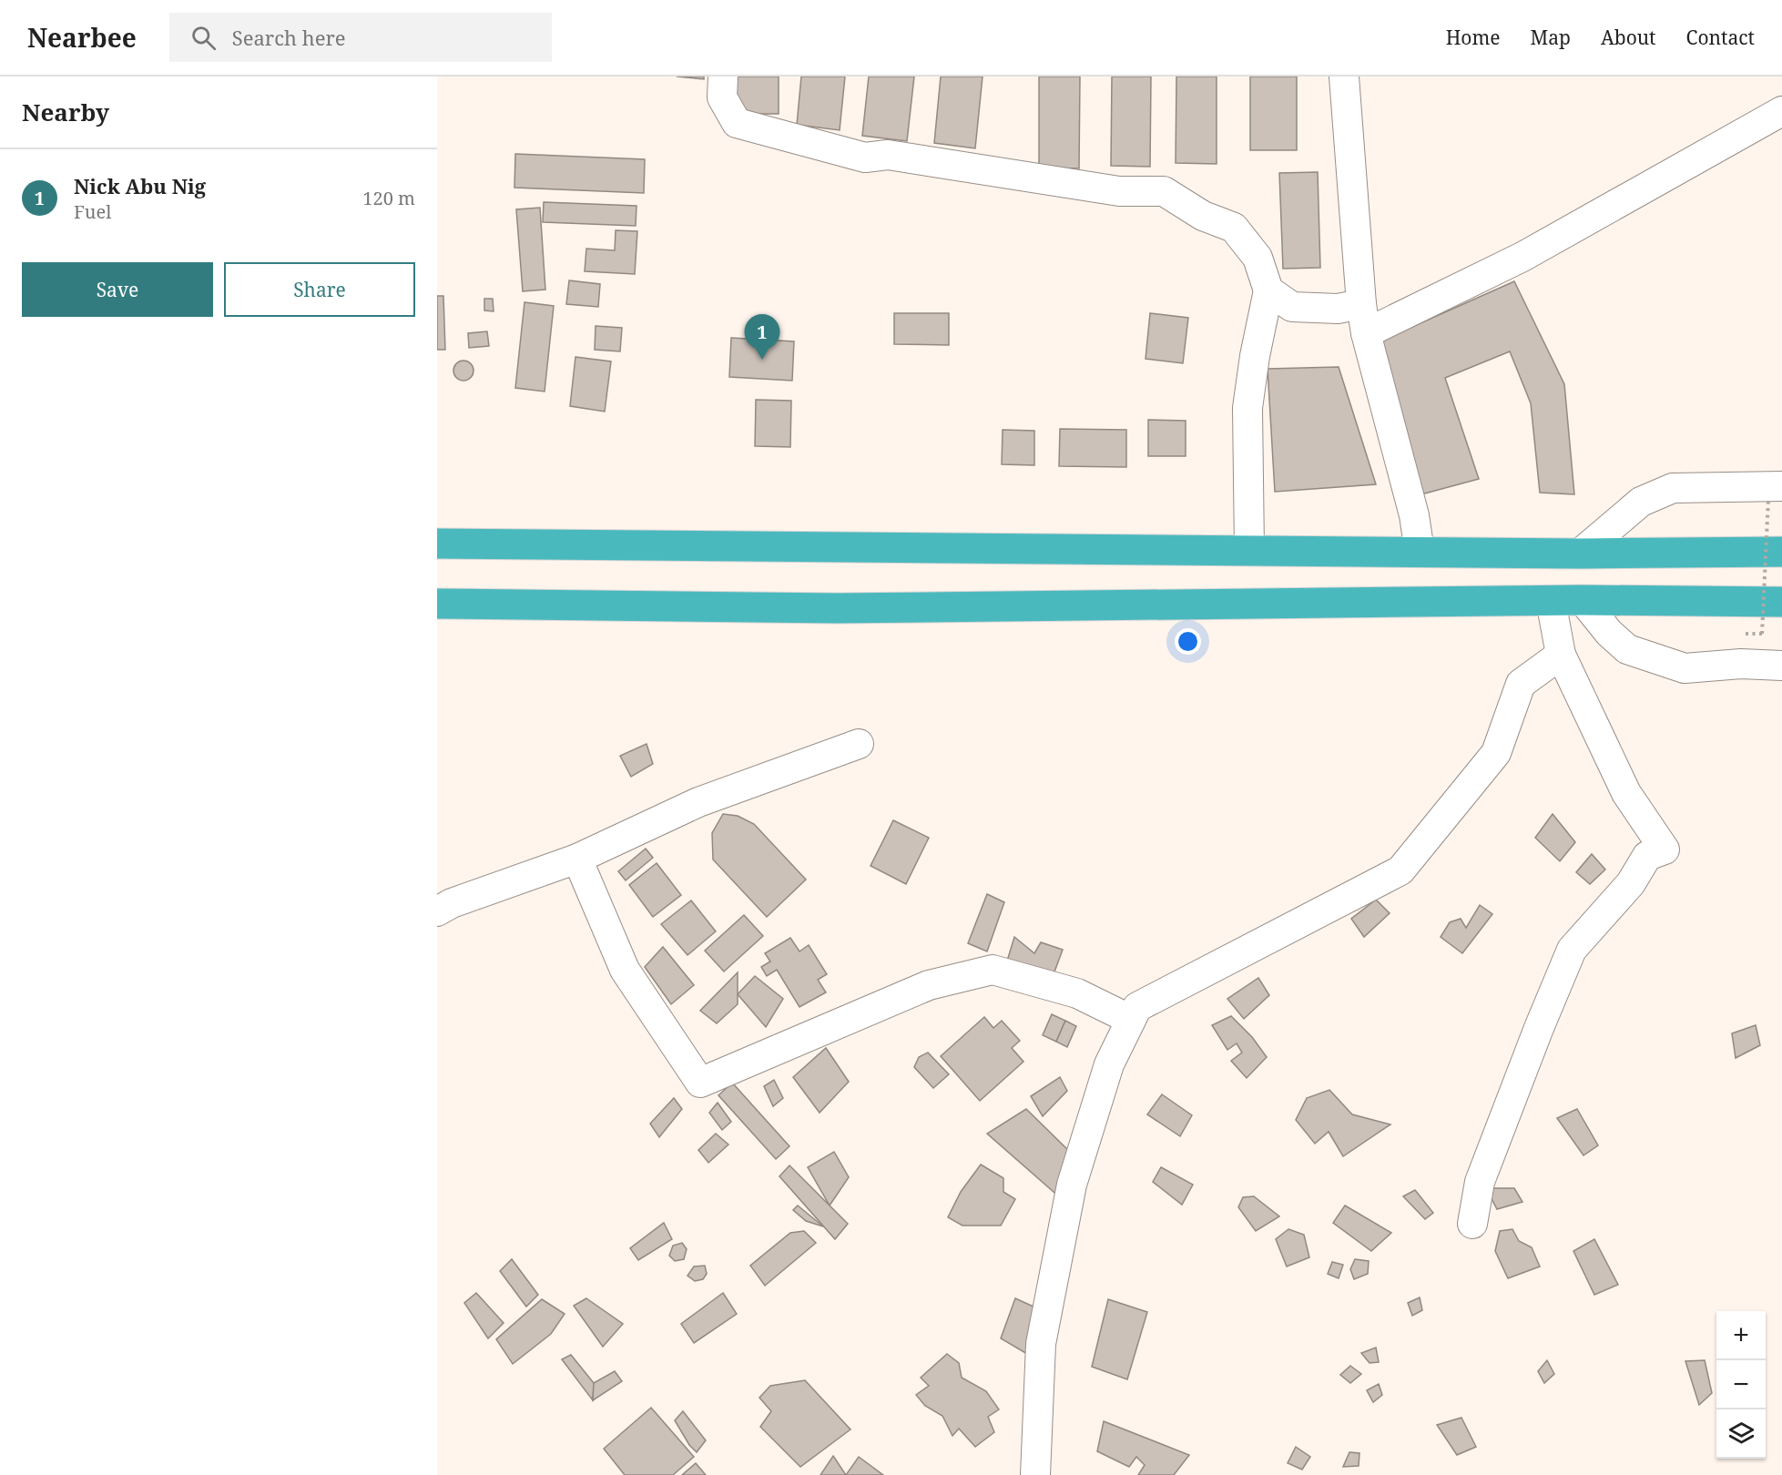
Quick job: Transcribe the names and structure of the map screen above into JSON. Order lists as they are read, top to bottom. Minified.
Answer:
{"page":{"header":"Nearbee","search":"Search here","nav":["Home","Map","About","Contact"],"heading":"Nearby","list":[{"mark":"1","name":"Nick Abu Nig","note":"Fuel","value":"120 m"}],"buttons":["Save","Share"],"pins":"1","map_buttons":["+","−"]}}
